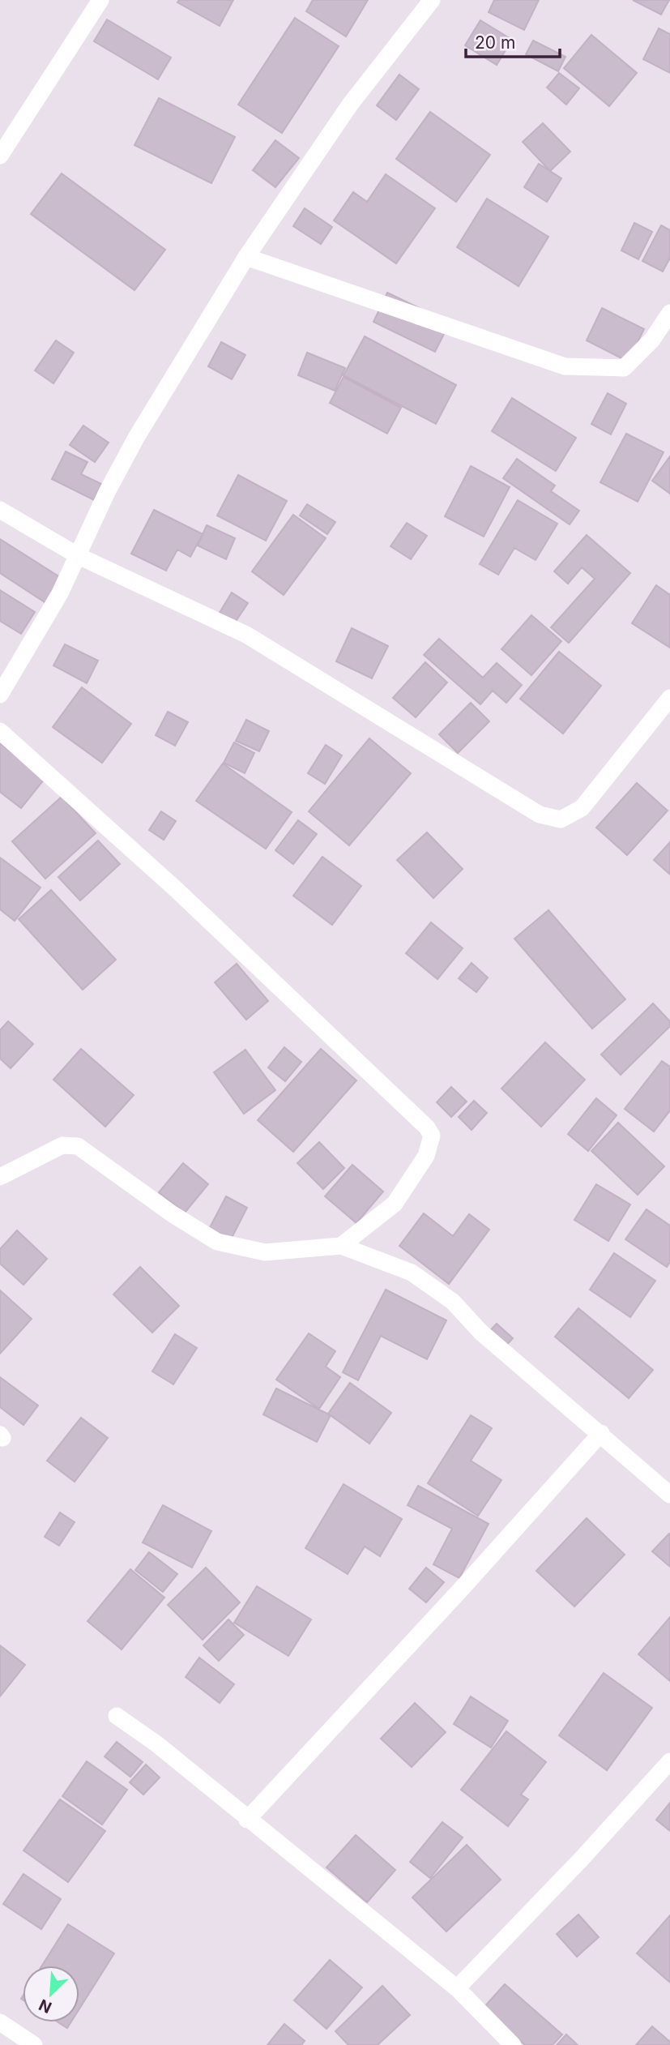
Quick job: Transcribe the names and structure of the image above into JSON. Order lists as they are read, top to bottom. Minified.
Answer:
{"scale_bar":"20 m","north":"bottom left"}
